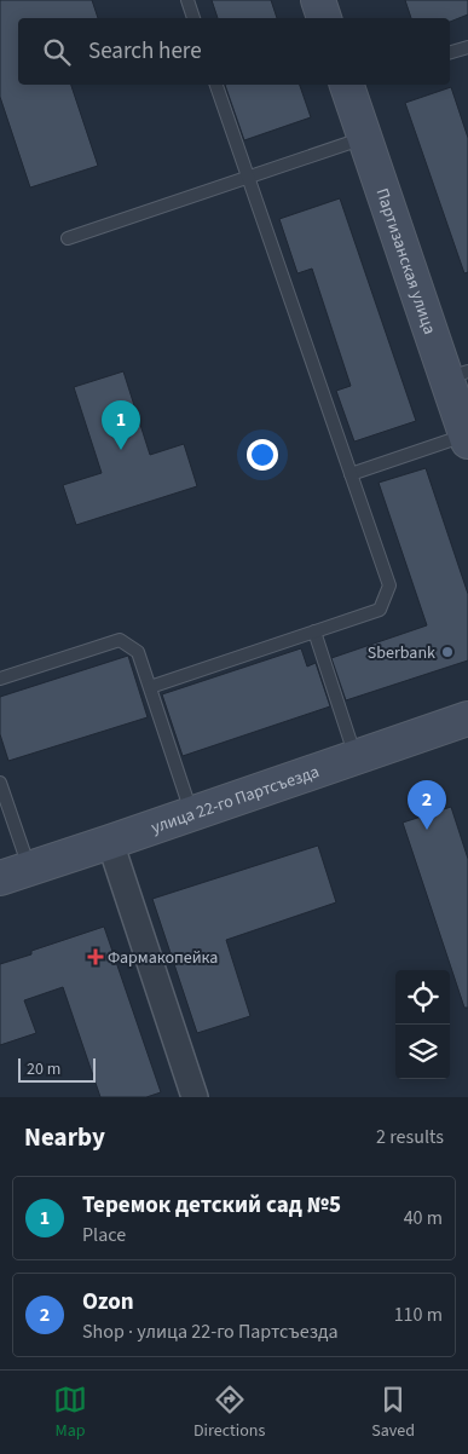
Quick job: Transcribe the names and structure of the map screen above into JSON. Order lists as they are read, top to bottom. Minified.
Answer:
{"streets":{"street":["Партизанская улица","улица 22-го Партсъезда"]},"places":{"other":["Sberbank"],"health":["Фармакопейка"]},"scale_bar":"20 m","page":{"search":"Search here","pins":["1","2"],"scale":"20 m","heading":["Nearby","2 results"],"list":[{"mark":"1","name":"Теремок детский сад №5","note":"Place","value":"40 m"},{"mark":"2","name":"Ozon","note":"Shop · улица 22-го Партсъезда","value":"110 m"}],"nav":["Map","Directions","Saved"]}}
